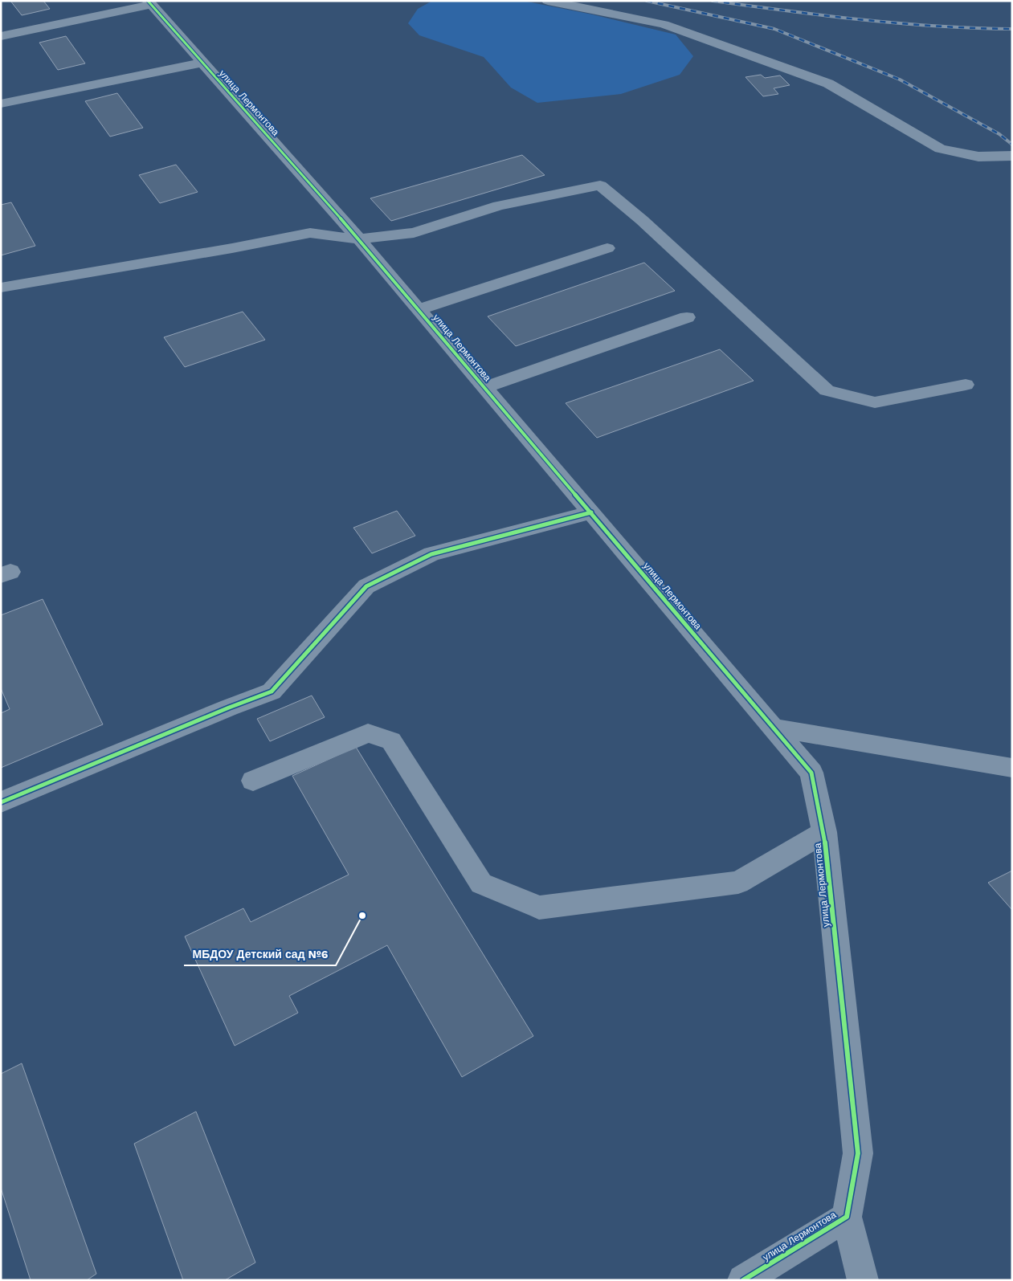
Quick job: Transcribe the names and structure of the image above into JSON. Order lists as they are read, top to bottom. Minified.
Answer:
{"streets":{"street":["улица Лермонтова"]},"places":["МБДОУ Детский сад №6"]}
